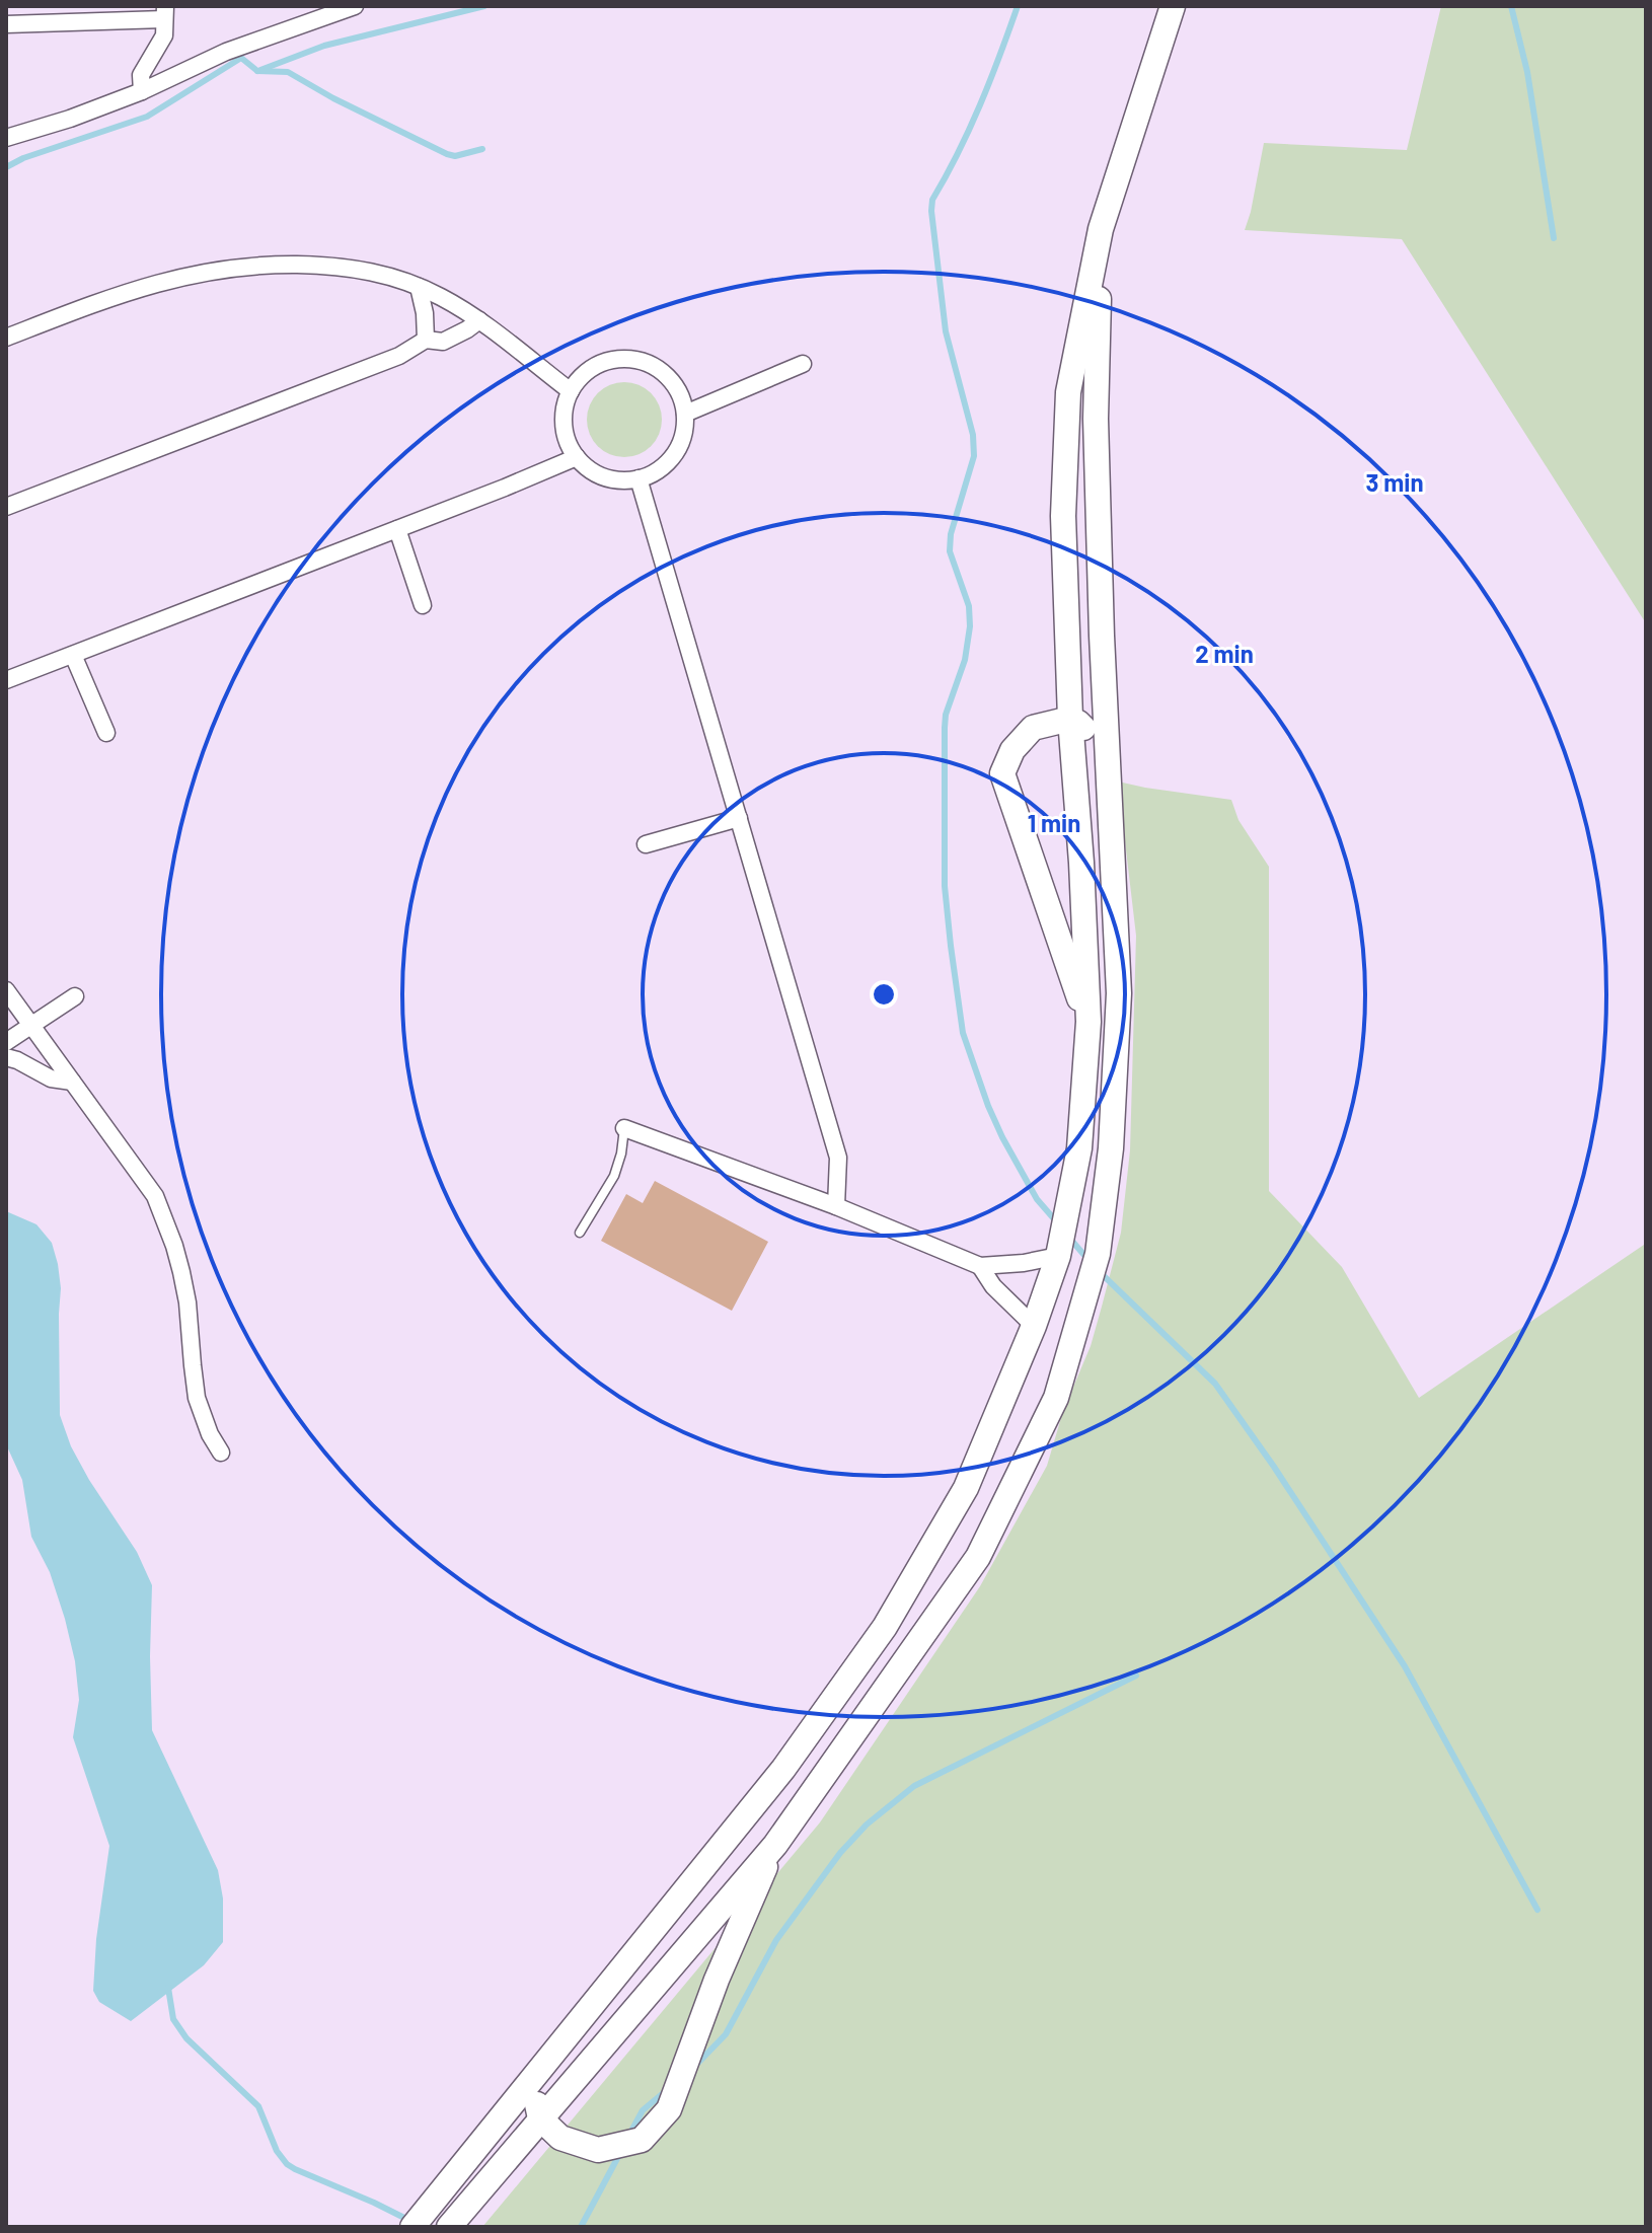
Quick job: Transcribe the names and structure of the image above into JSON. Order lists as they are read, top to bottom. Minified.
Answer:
{"rings":["3 min","2 min","1 min"]}
